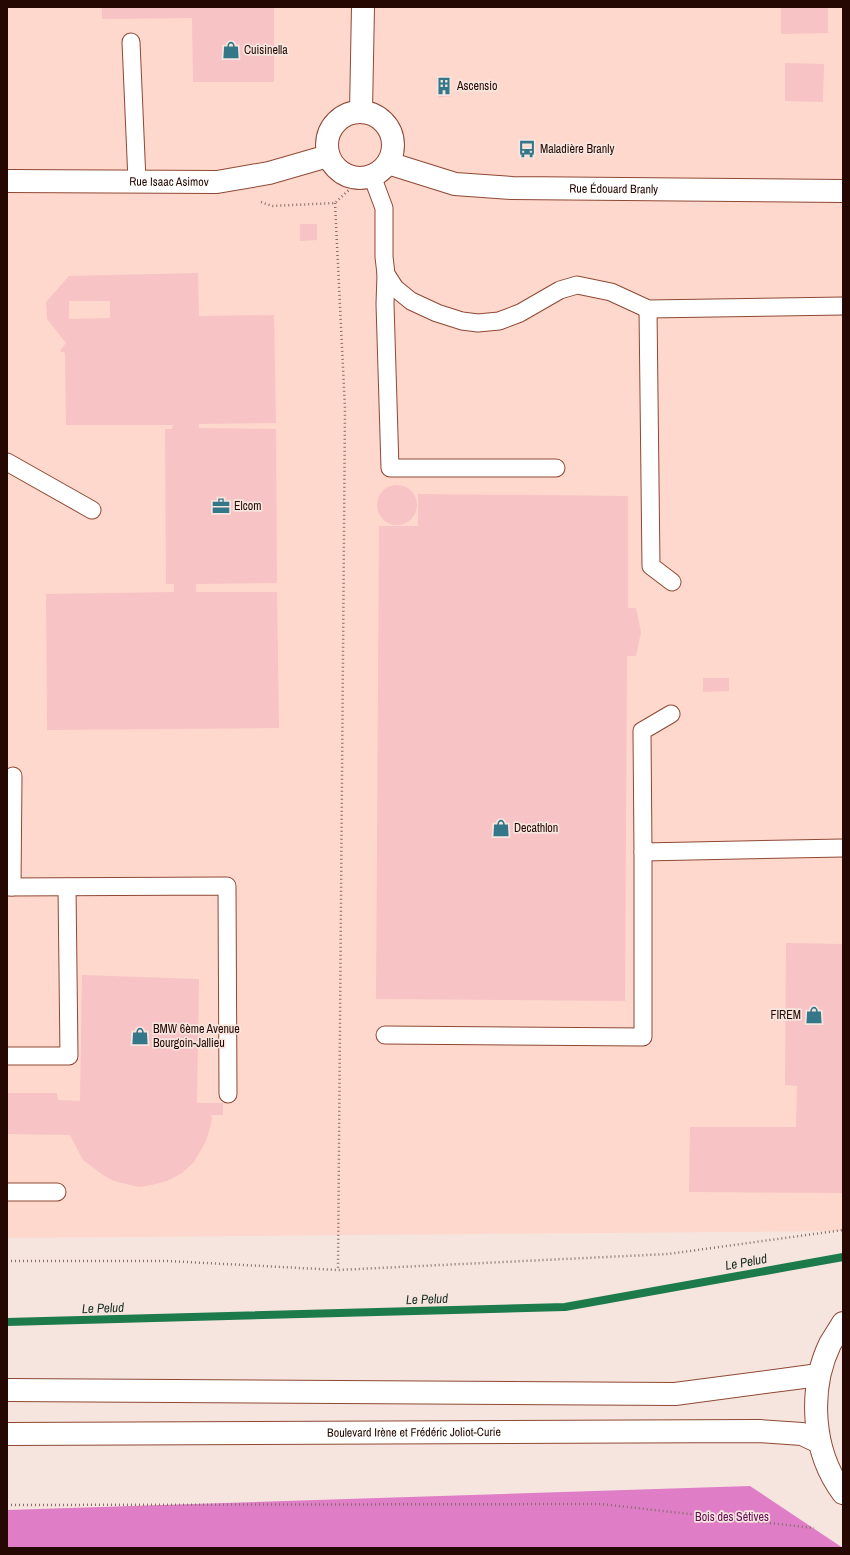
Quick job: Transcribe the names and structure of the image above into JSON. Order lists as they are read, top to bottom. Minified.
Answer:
{"streets":{"main road":["Rue Isaac Asimov","Rue Édouard Branly","Boulevard Irène et Frédéric Joliot-Curie"]},"crossings":[["Rue Isaac Asimov","Rue Édouard Branly"]],"water":["Le Pelud"],"parks":["Bois des Sétives"],"places":{"shop":["Cuisinella","Decathlon","FIREM","BMW 6ème Avenue Bourgoin-Jallieu"],"building":["Ascensio"],"bus stop":["Maladière Branly"],"office":["Elcom"]}}
